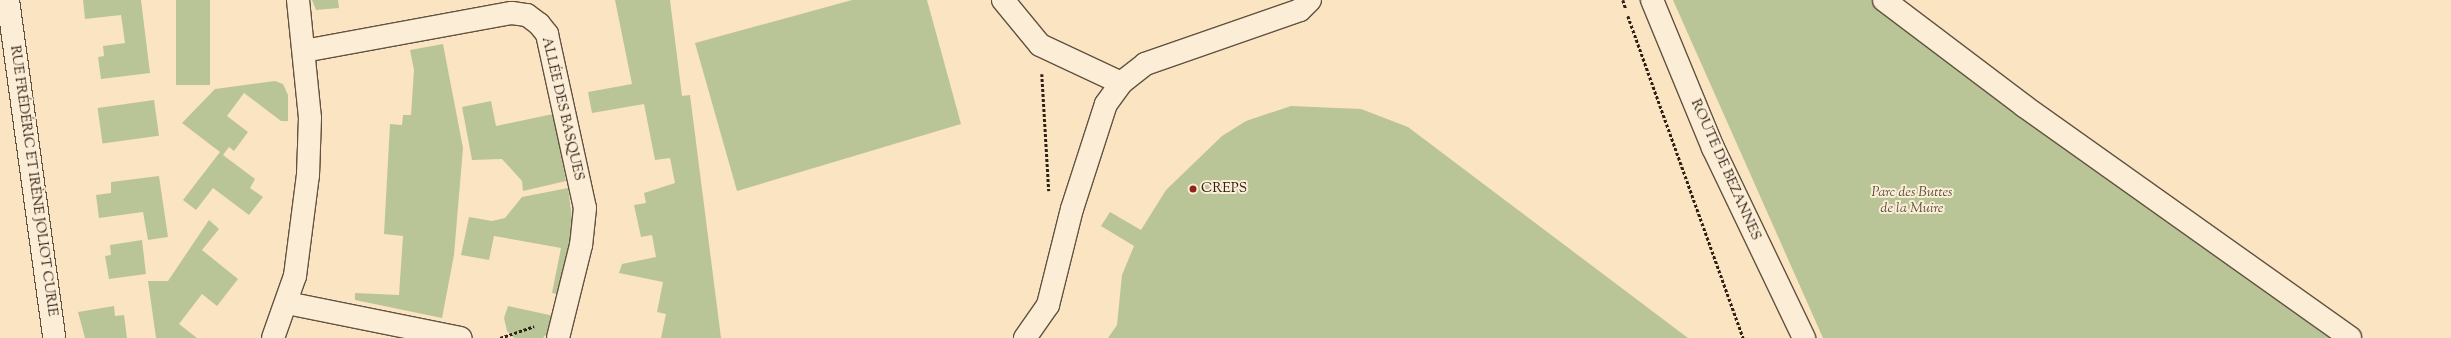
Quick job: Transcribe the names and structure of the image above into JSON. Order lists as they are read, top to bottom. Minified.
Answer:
{"streets":{"street":["ALLÉE DES BASQUES","ROUTE DE BEZANNES","RUE FRÉDÉRIC ET IRÈNE JOLIOT CURIE"]},"parks":["Parc des Buttes de la Muire"],"places":["CREPS"]}
